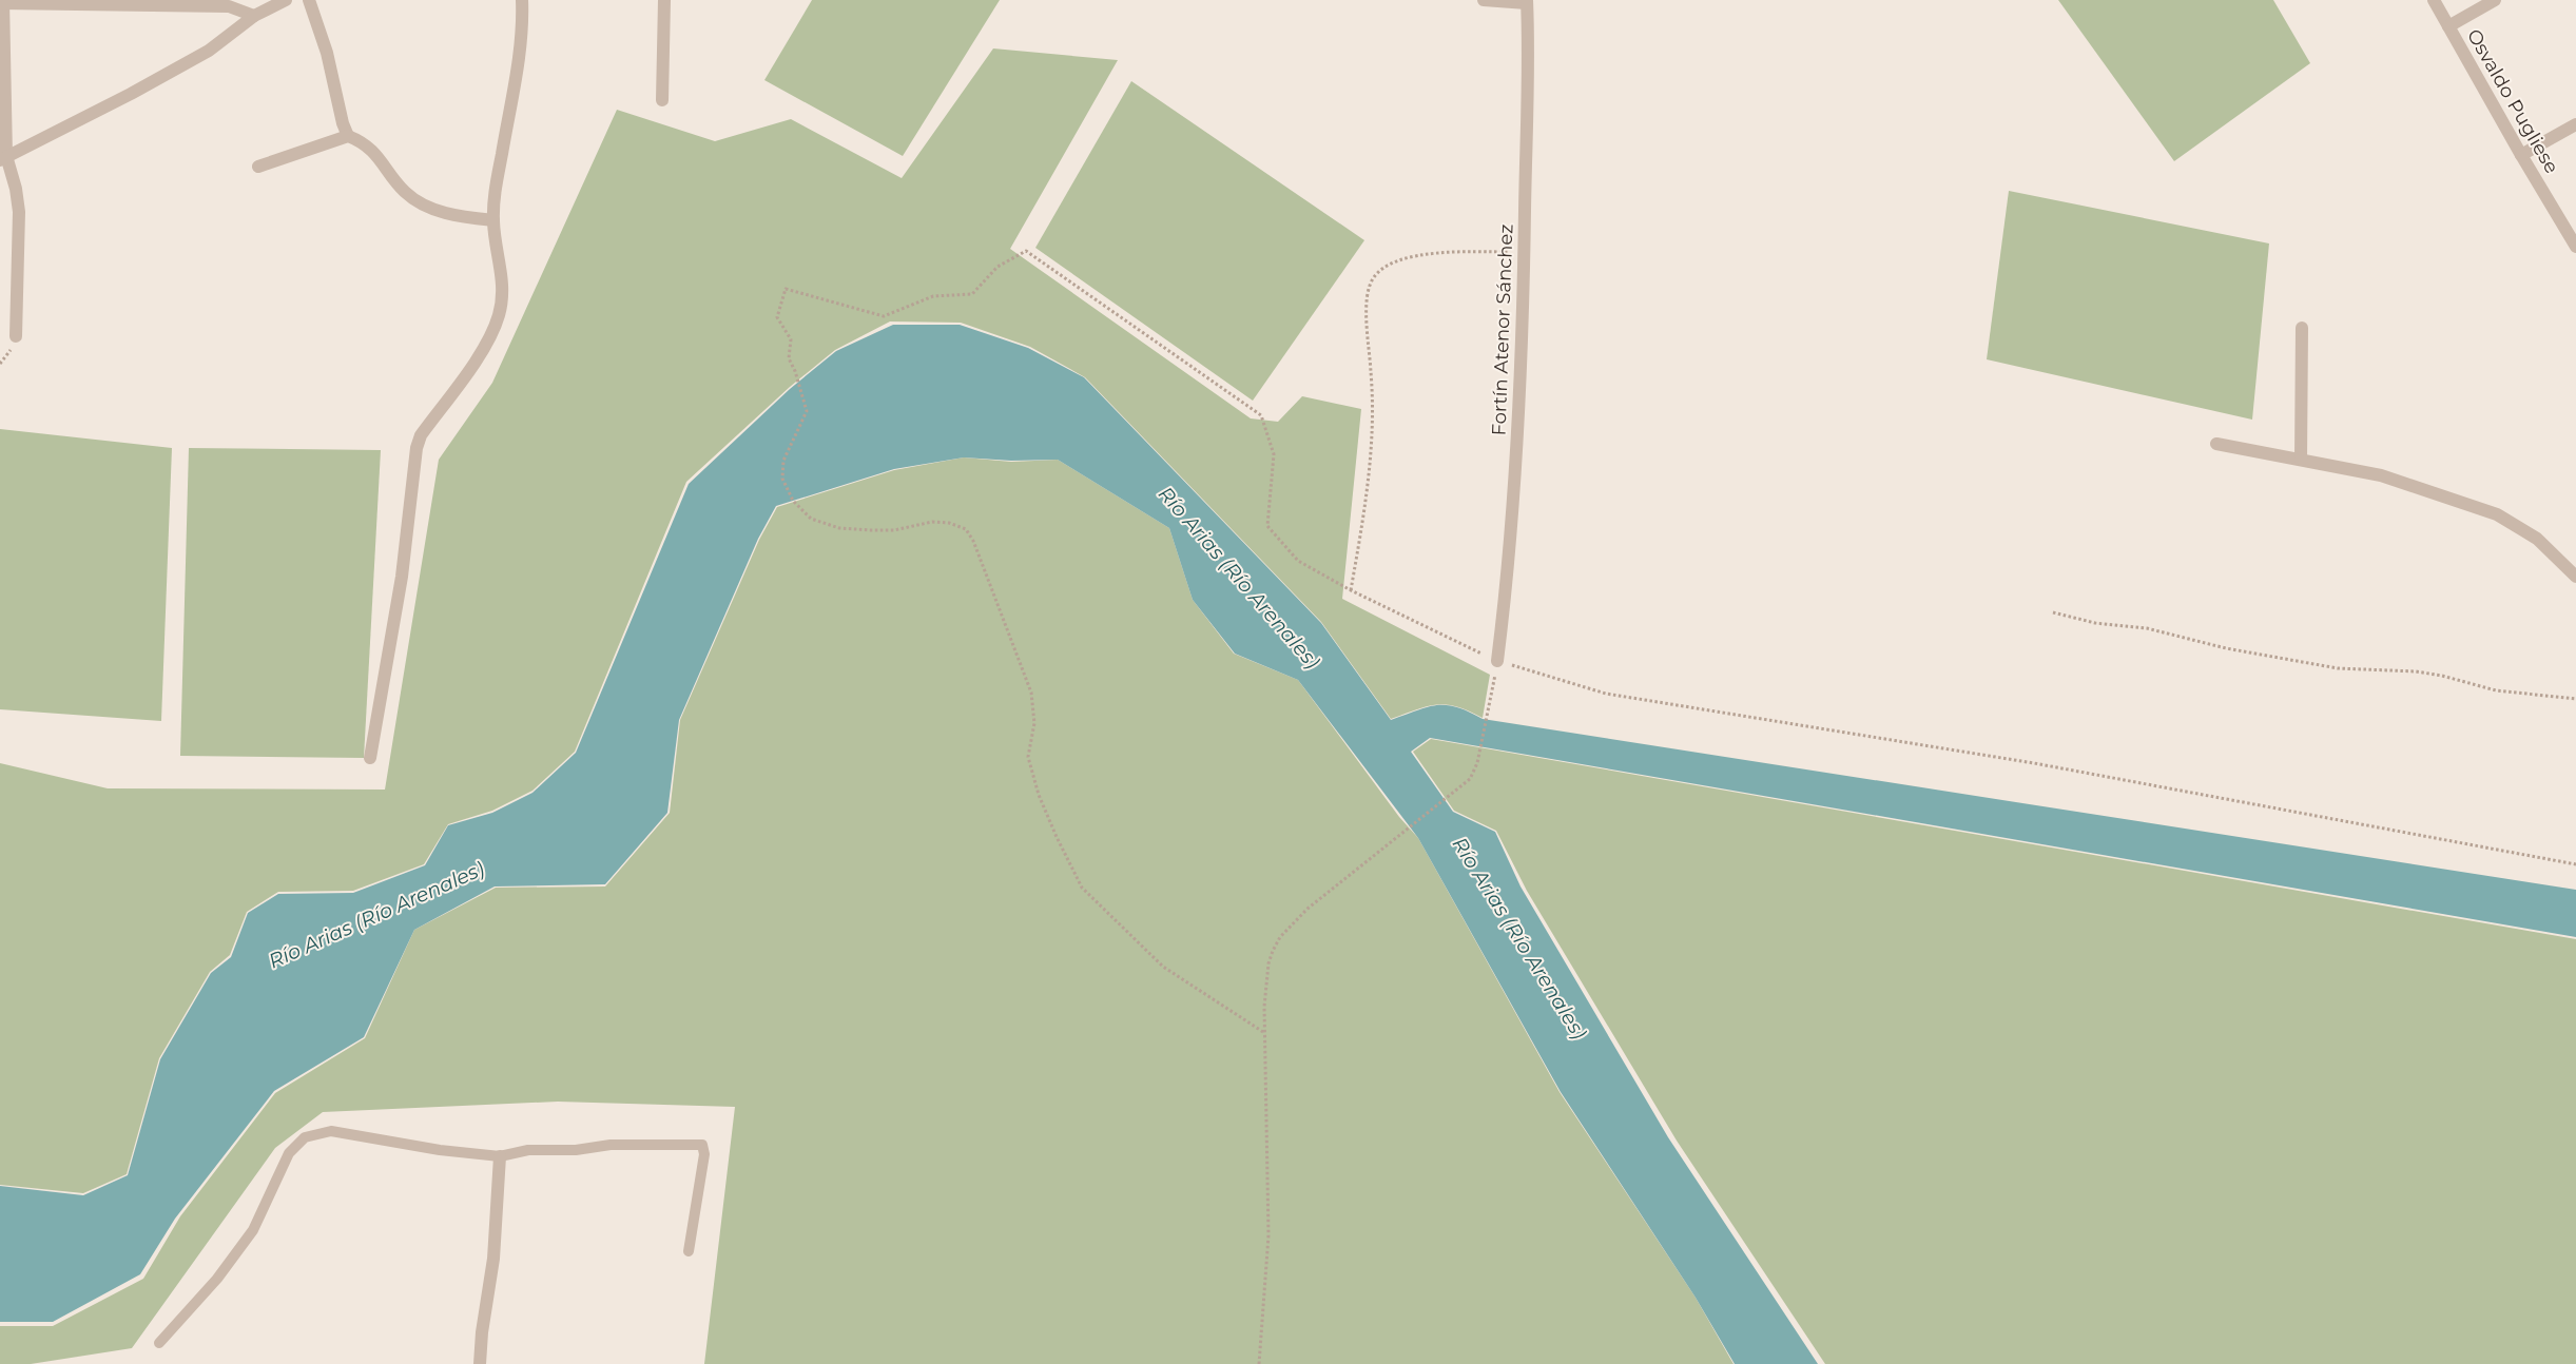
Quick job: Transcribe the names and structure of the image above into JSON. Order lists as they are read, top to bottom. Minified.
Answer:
{"streets":{"street":["Osvaldo Pugliese","Fortín Atenor Sánchez"]},"water":["Río Arias (Río Arenales)"]}
